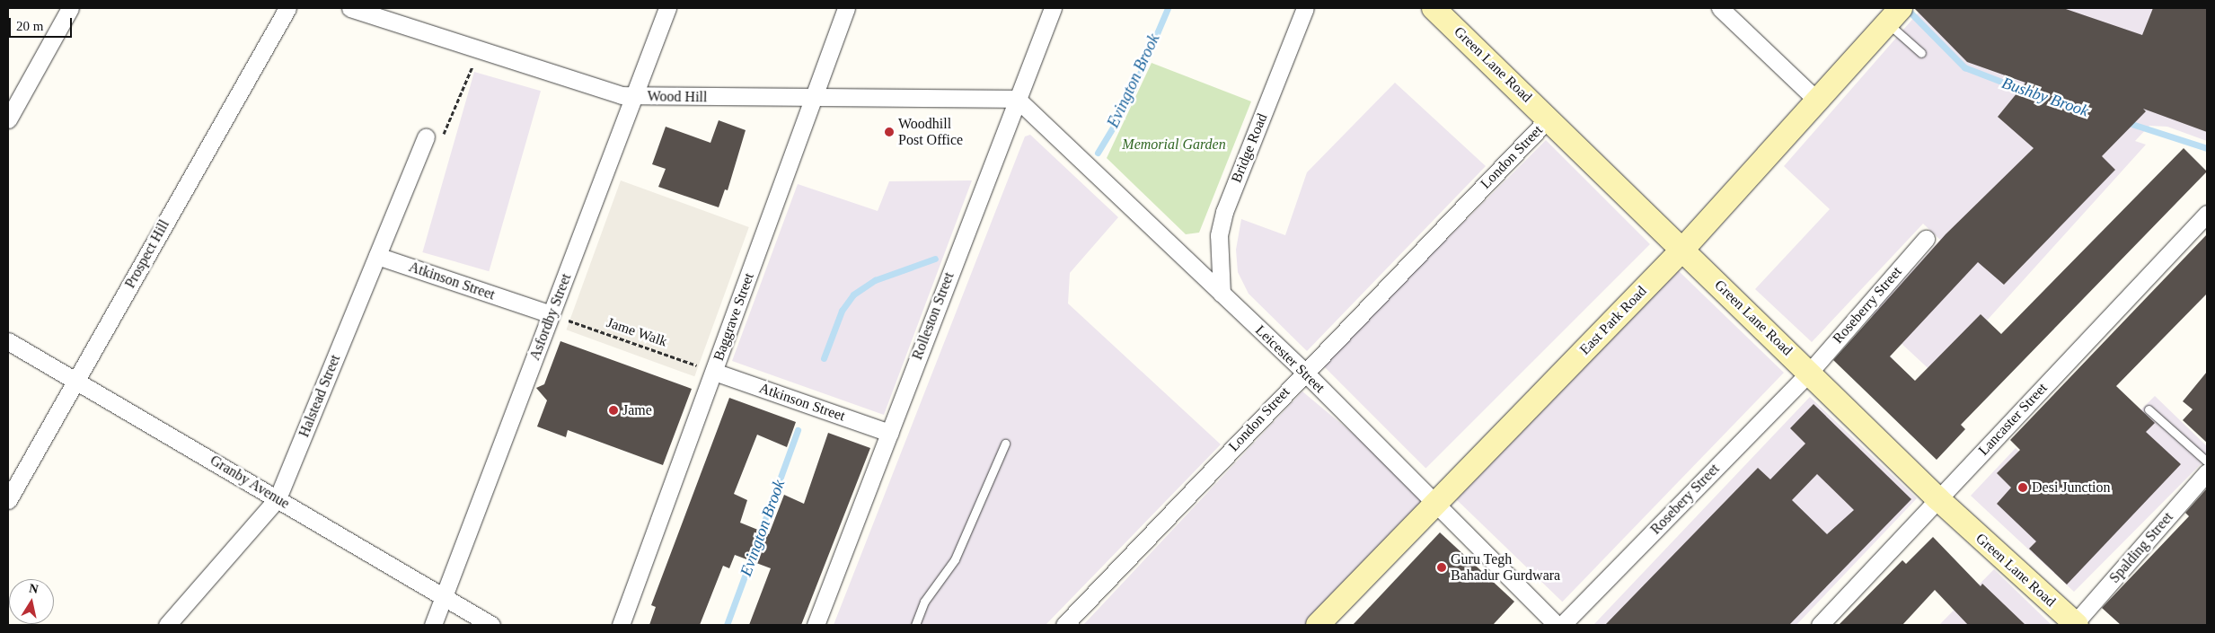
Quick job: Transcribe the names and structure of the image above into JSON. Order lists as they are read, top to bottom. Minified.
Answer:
{"streets":{"street":["Green Lane Road","Wood Hill","Bridge Road","London Street","Prospect Hill","Atkinson Street","Roseberry Street","Rolleston Street","Asfordby Street","Baggrave Street","East Park Road","Leicester Street","Halstead Street","Lancaster Street","Granby Avenue","Rosebery Street","Spalding Street"],"path":["Jame Walk"]},"crossings":[["Green Lane Road","London Street"],["Green Lane Road","Roseberry Street"],["Green Lane Road","East Park Road"],["Green Lane Road","Lancaster Street"],["Green Lane Road","Rosebery Street"],["Green Lane Road","Spalding Street"],["Wood Hill","Rolleston Street"],["Wood Hill","Asfordby Street"],["Wood Hill","Baggrave Street"],["Wood Hill","Leicester Street"],["Bridge Road","Leicester Street"],["London Street","Leicester Street"],["Prospect Hill","Granby Avenue"],["Atkinson Street","Rolleston Street"],["Atkinson Street","Asfordby Street"],["Atkinson Street","Baggrave Street"],["Atkinson Street","Jame Walk"],["Atkinson Street","Halstead Street"],["Roseberry Street","Rosebery Street"],["Rolleston Street","Leicester Street"],["Asfordby Street","Jame Walk"],["Asfordby Street","Granby Avenue"],["Baggrave Street","Jame Walk"],["East Park Road","Leicester Street"],["Halstead Street","Granby Avenue"]],"water":["Evington Brook","Bushby Brook"],"parks":["Memorial Garden"],"places":["Woodhill Post Office","Jame","Desi Junction","Guru Tegh Bahadur Gurdwara"],"scale_bar":"20 m","north":"top"}
